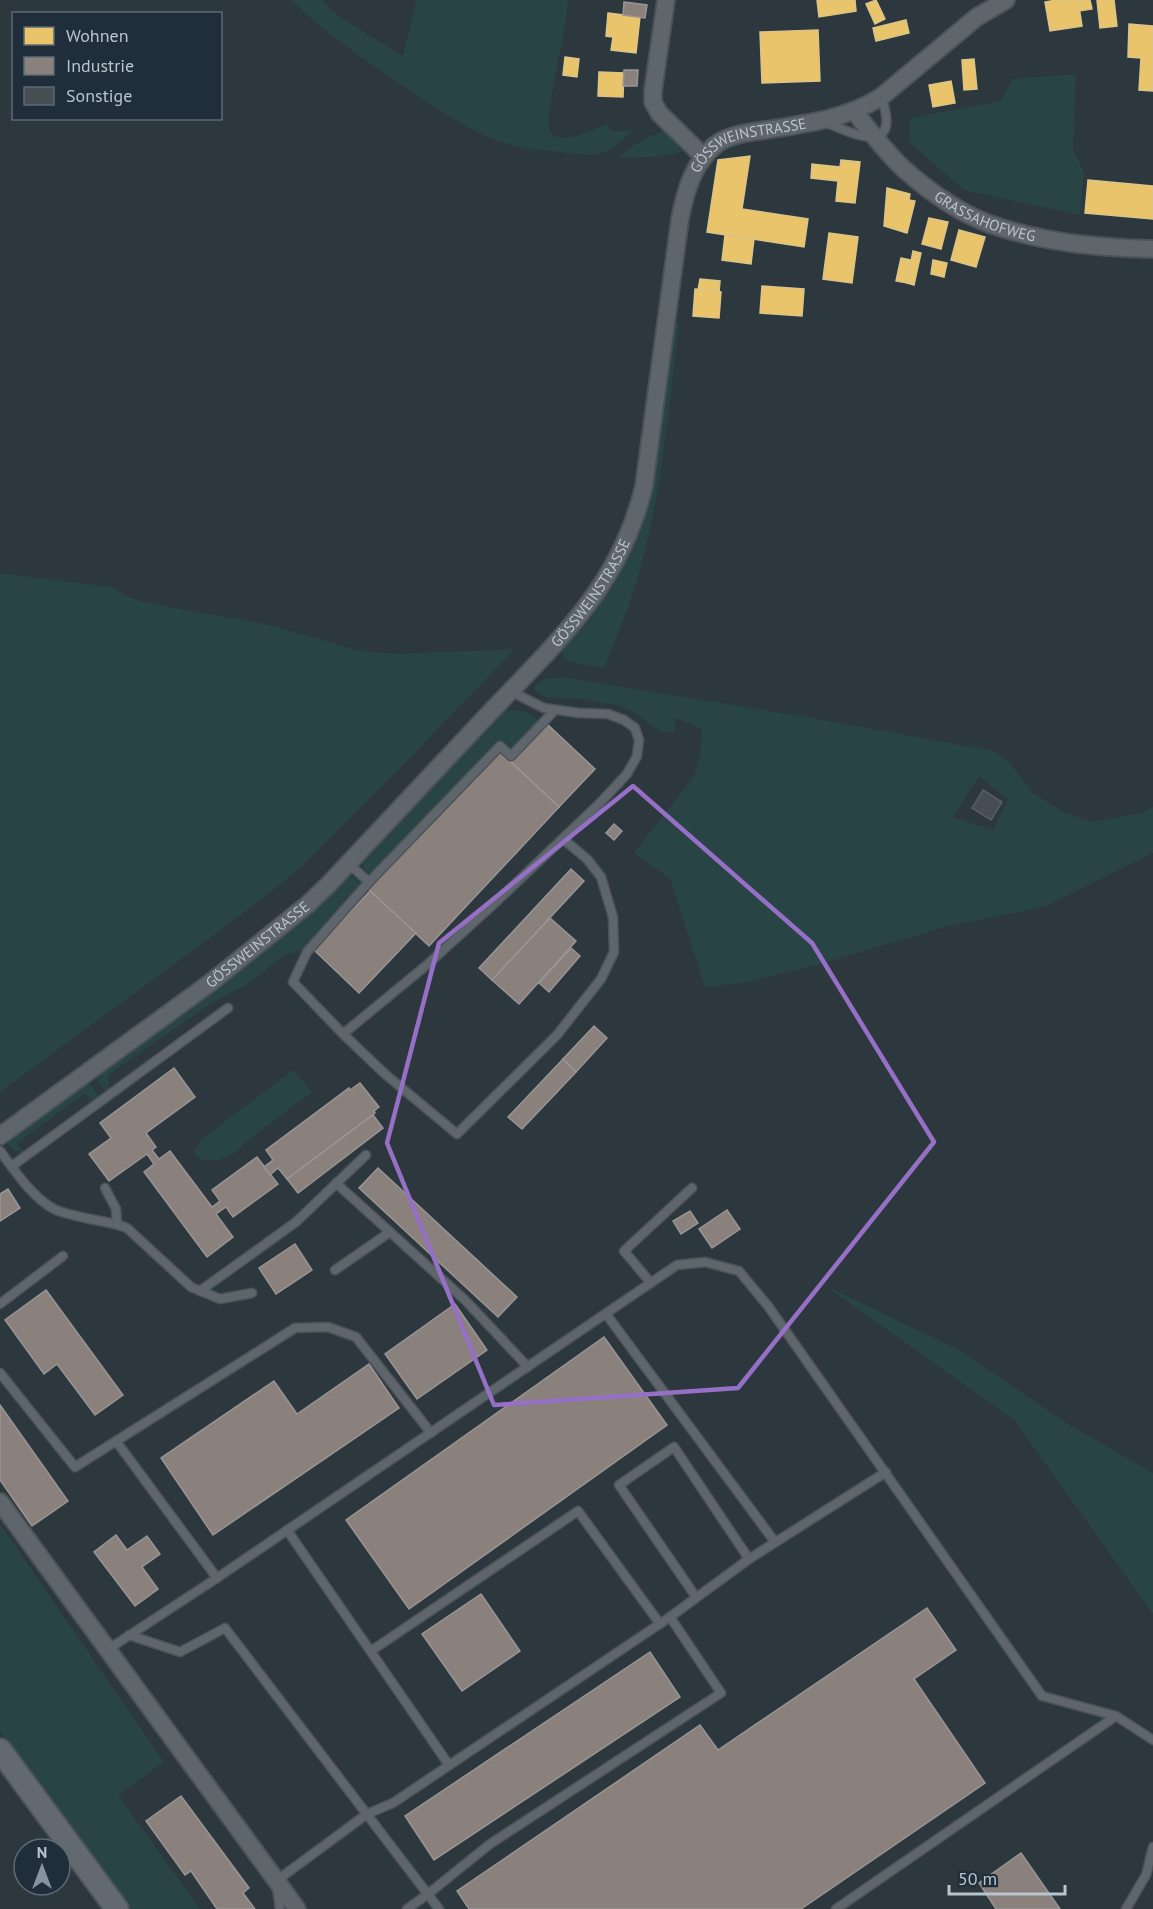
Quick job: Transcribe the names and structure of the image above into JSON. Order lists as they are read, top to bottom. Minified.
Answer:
{"streets":{"street":["GÖSSWEINSTRASSE","GRASSAHOFWEG"]},"crossings":[["GÖSSWEINSTRASSE","GRASSAHOFWEG"]],"legend":["Wohnen","Industrie","Sonstige"],"scale_bar":"50 m","north":"top"}
